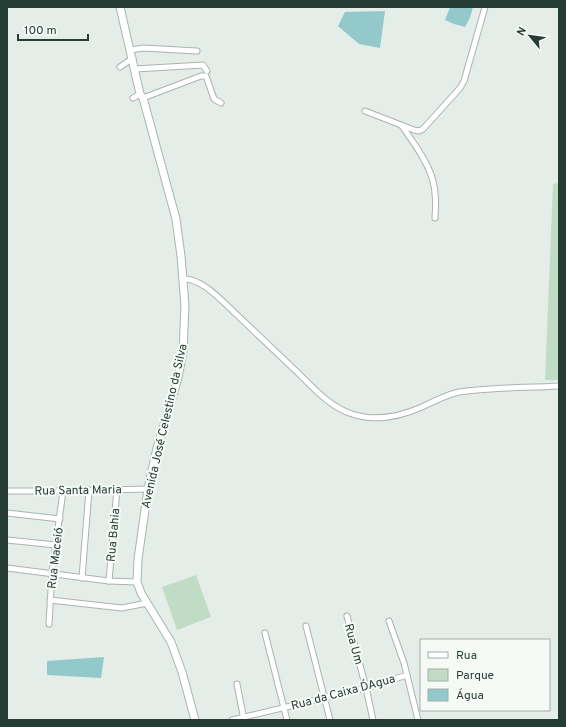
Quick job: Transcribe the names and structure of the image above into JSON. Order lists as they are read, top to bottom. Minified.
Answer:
{"streets":{"street":["Avenida José Celestino da Silva","Rua Santa Maria","Rua Bahia","Rua Maceió","Rua Um","Rua da Caixa D´Agua"]},"crossings":[["Avenida José Celestino da Silva","Rua Santa Maria"],["Rua Santa Maria","Rua Bahia"],["Rua Santa Maria","Rua Maceió"],["Rua Um","Rua da Caixa D´Agua"]],"legend":["Rua","Parque","Água"],"scale_bar":"100 m","north":"top left"}
